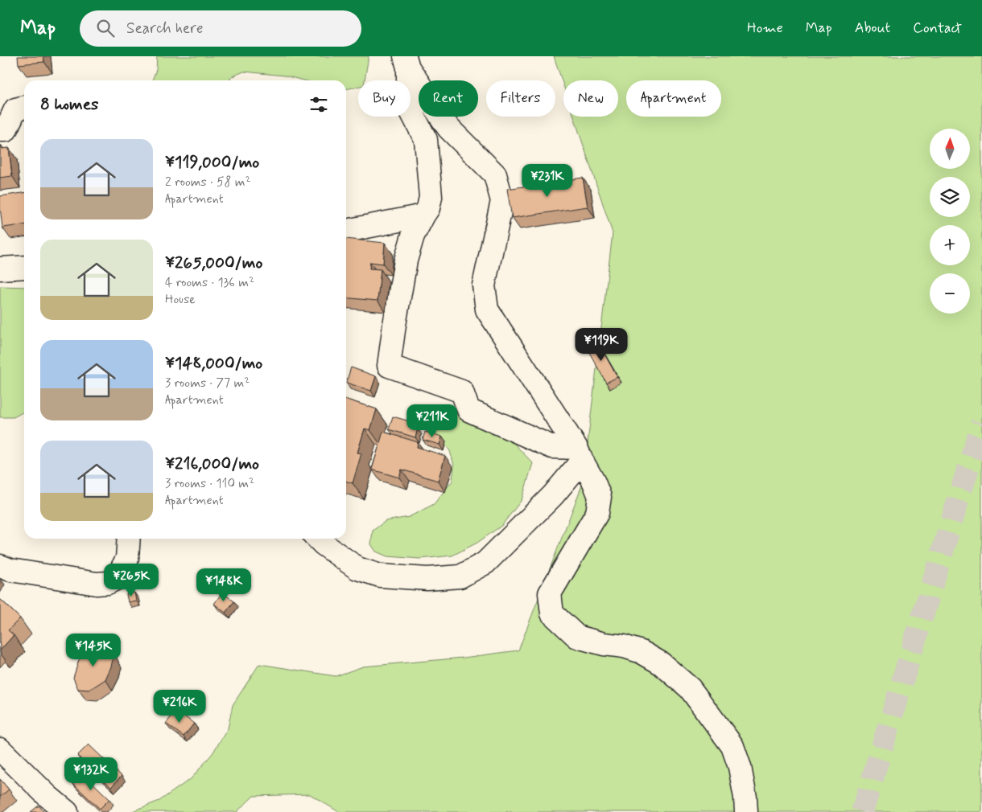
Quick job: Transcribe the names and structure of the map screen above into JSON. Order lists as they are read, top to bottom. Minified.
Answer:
{"north":"top","page":{"header":"Map","search":"Search here","nav":["Home","Map","About","Contact"],"chip":["Buy","Rent","Filters","New","Apartment"],"heading":"8 homes","map_buttons":["+","−"],"list":[{"name":"¥119,000/mo","note":"2 rooms · 58 m² · Apartment"},{"name":"¥265,000/mo","note":"4 rooms · 136 m² · House"},{"name":"¥148,000/mo","note":"3 rooms · 77 m² · Apartment"},{"name":"¥216,000/mo","note":"3 rooms · 110 m² · Apartment"}],"price":["¥231K","¥119K","¥211K","¥265K","¥148K","¥145K","¥216K","¥132K"]}}
